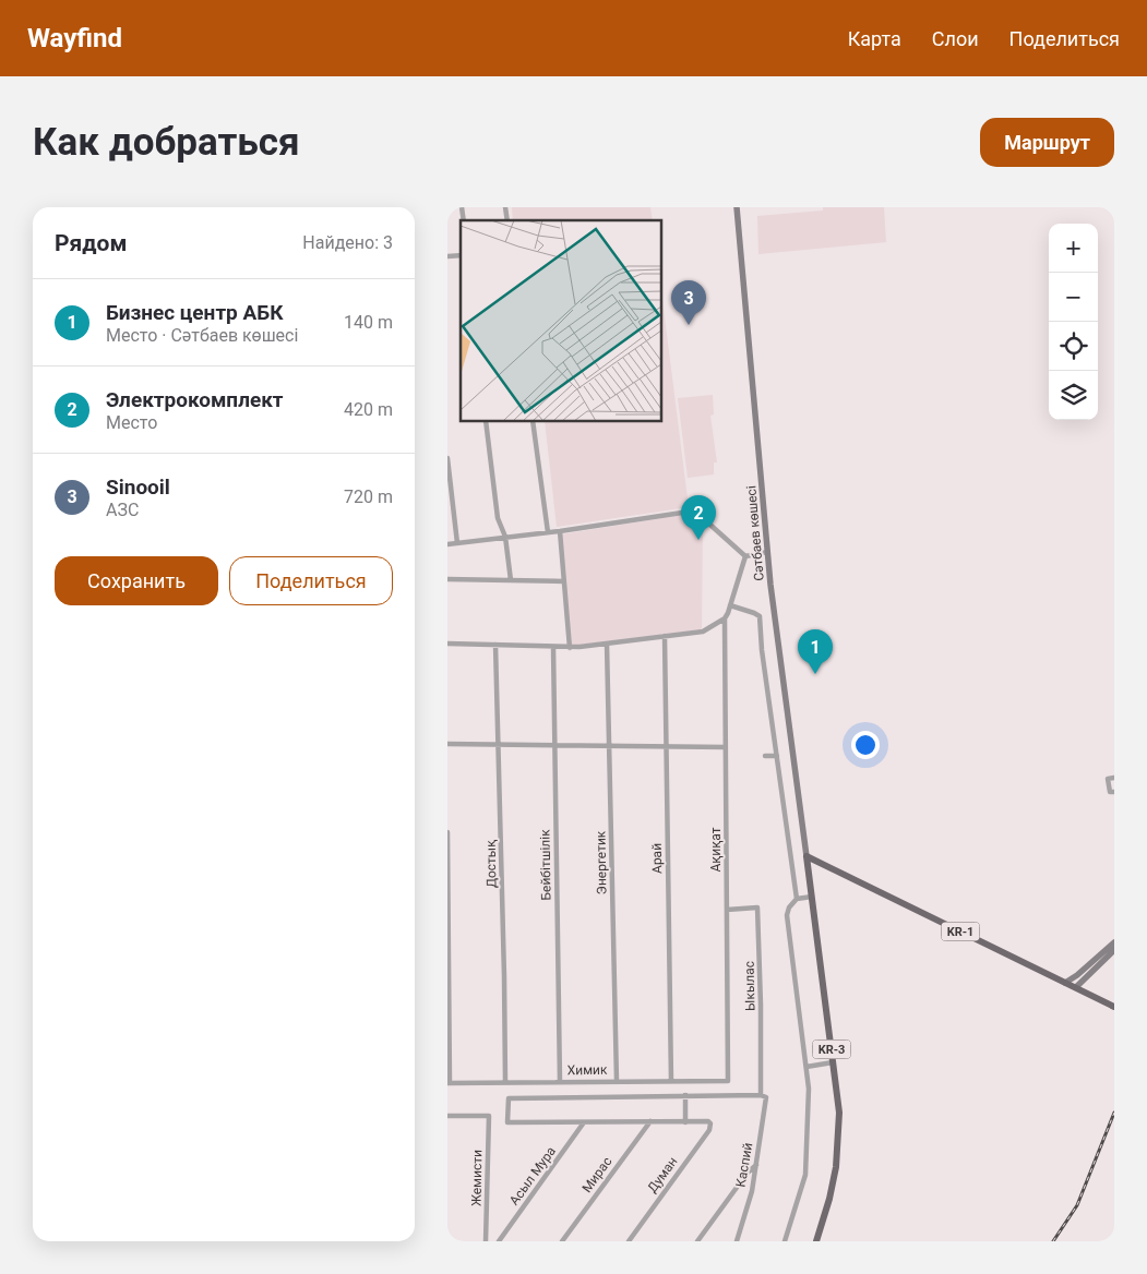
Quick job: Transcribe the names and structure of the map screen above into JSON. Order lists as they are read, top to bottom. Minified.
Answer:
{"streets":{"main road":["Сәтбаев көшесі","KR-1","KR-3"],"street":["Ақиқат","Арай","Энергетик","Достық","Бейбітшілік","Ыкылас","Химик","Каспий","Мирас","Думан","Асыл Мура","Жемисти"]},"crossings":[["Сәтбаев көшесі","KR-1"],["Сәтбаев көшесі","KR-3"],["Ақиқат","Ыкылас"],["Ақиқат","Химик"],["Арай","Химик"],["Энергетик","Химик"],["Достық","Химик"],["Бейбітшілік","Химик"],["KR-1","KR-3"],["Ыкылас","Каспий"],["Асыл Мура","Жемисти"]],"page":{"header":"Wayfind","nav":["Карта","Слои","Поделиться"],"buttons":["Маршрут",["Сохранить","Поделиться"]],"title":"Как добраться","heading":["Рядом","Найдено: 3"],"map_buttons":["+","−"],"list":[{"mark":"1","name":"Бизнес центр АБК","note":"Место · Сәтбаев көшесі","value":"140 m"},{"mark":"2","name":"Электрокомплект","note":"Место","value":"420 m"},{"mark":"3","name":"Sinooil","note":"АЗС","value":"720 m"}],"pins":["3","2","1"]}}
